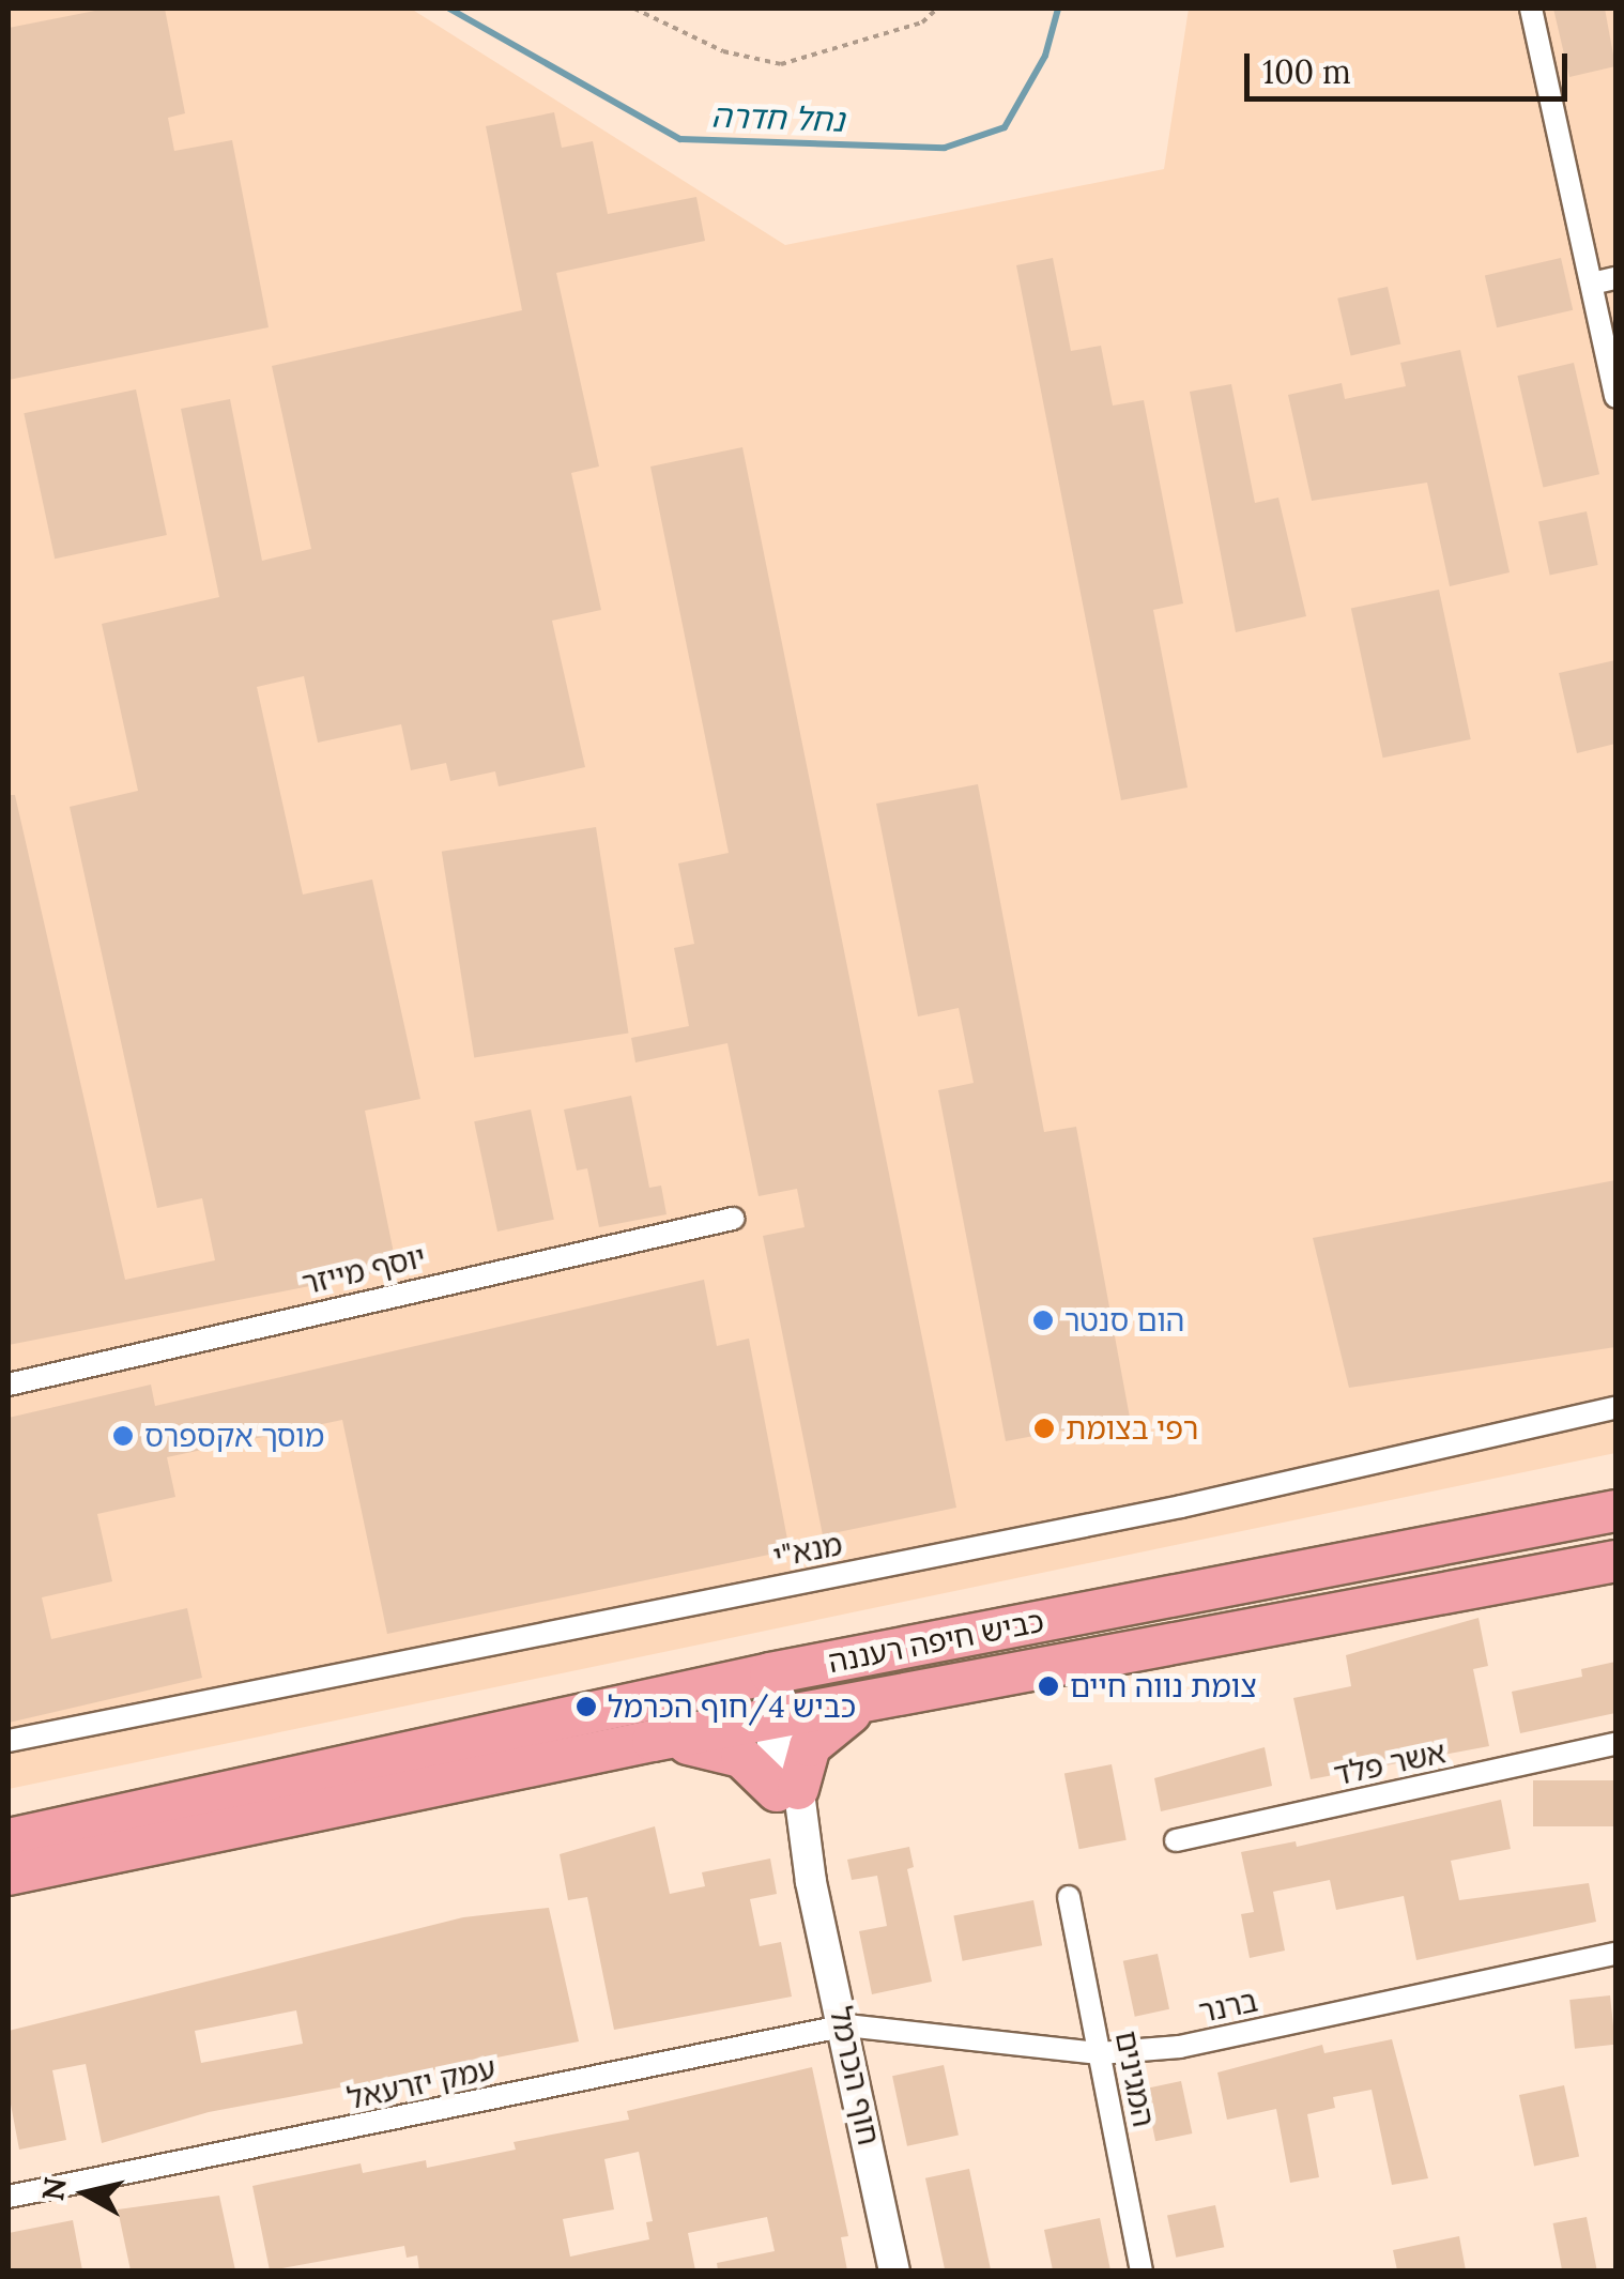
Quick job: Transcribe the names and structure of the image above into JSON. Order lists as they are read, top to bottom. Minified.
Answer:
{"streets":{"highway":["כביש חיפה רעננה"],"street":["יוסף מייזר","מנא\"י","אשר פלד","ברנר","חוף הכרמל","המגינים","עמק יזרעאל"]},"crossings":[["כביש חיפה רעננה","חוף הכרמל"],["ברנר","חוף הכרמל"],["ברנר","המגינים"],["ברנר","עמק יזרעאל"],["חוף הכרמל","עמק יזרעאל"]],"water":["נחל חדרה"],"places":["הום סנטר","רפי בצומת","מוסך אקספרס","צומת נווה חיים","כביש 4/חוף הכרמל"],"scale_bar":"100 m","north":"left"}
